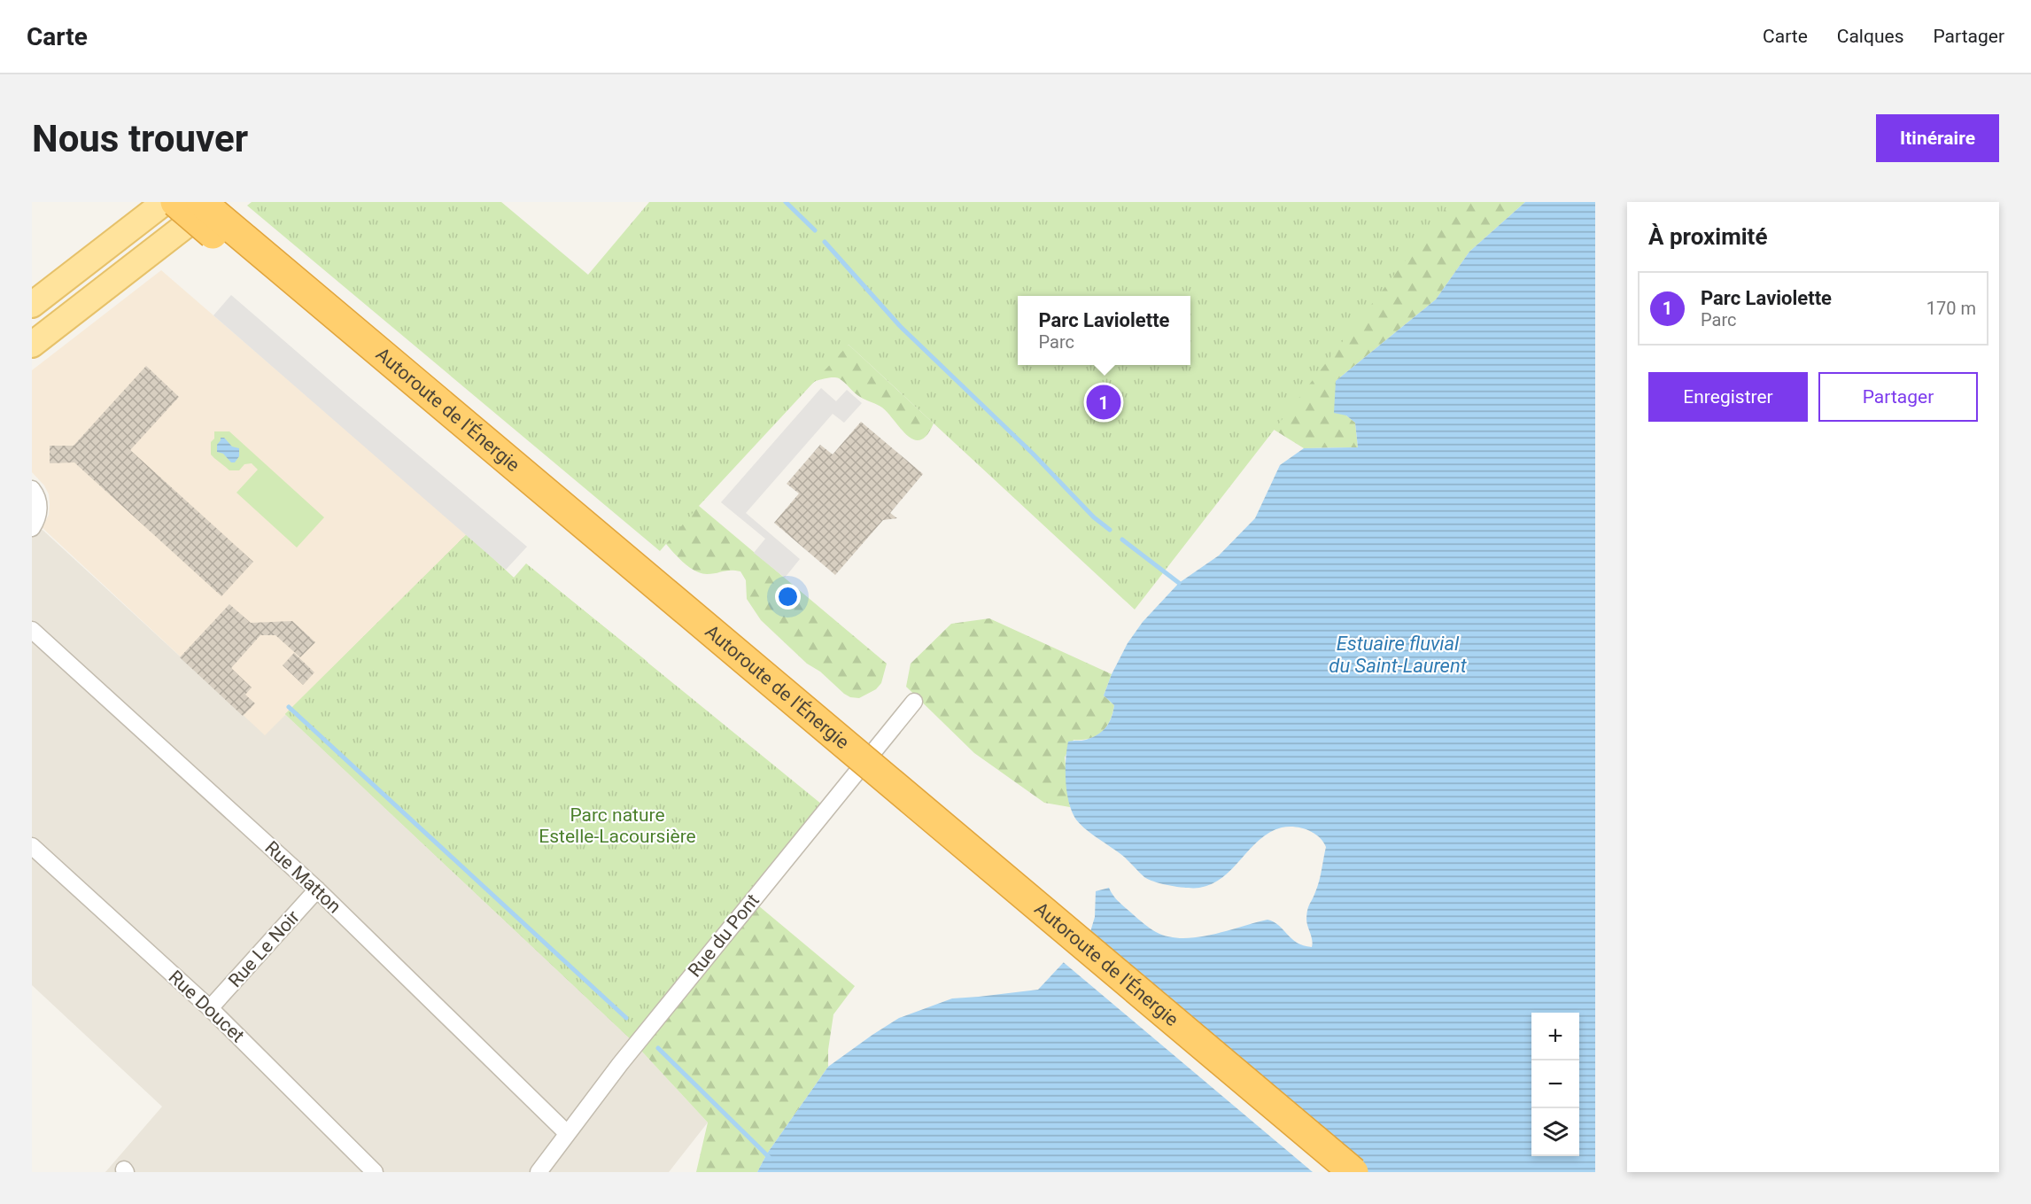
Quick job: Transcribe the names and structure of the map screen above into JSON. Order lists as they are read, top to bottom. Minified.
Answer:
{"streets":{"highway":["Autoroute de l'Énergie"],"street":["Rue Matton","Rue du Pont","Rue Le Noir","Rue Doucet"]},"crossings":[["Rue Matton","Rue du Pont"],["Rue Matton","Rue Le Noir"],["Rue Le Noir","Rue Doucet"]],"water":["Estuaire fluvial du Saint-Laurent"],"parks":["Parc nature Estelle-Lacoursière"],"page":{"header":"Carte","nav":["Carte","Calques","Partager"],"buttons":["Itinéraire",["Enregistrer","Partager"]],"title":"Nous trouver","heading":"À proximité","list":[{"mark":"1","name":"Parc Laviolette","note":"Parc","value":"170 m"}],"popup":["Parc Laviolette","Parc"],"pins":"1","map_buttons":["+","−"]}}
